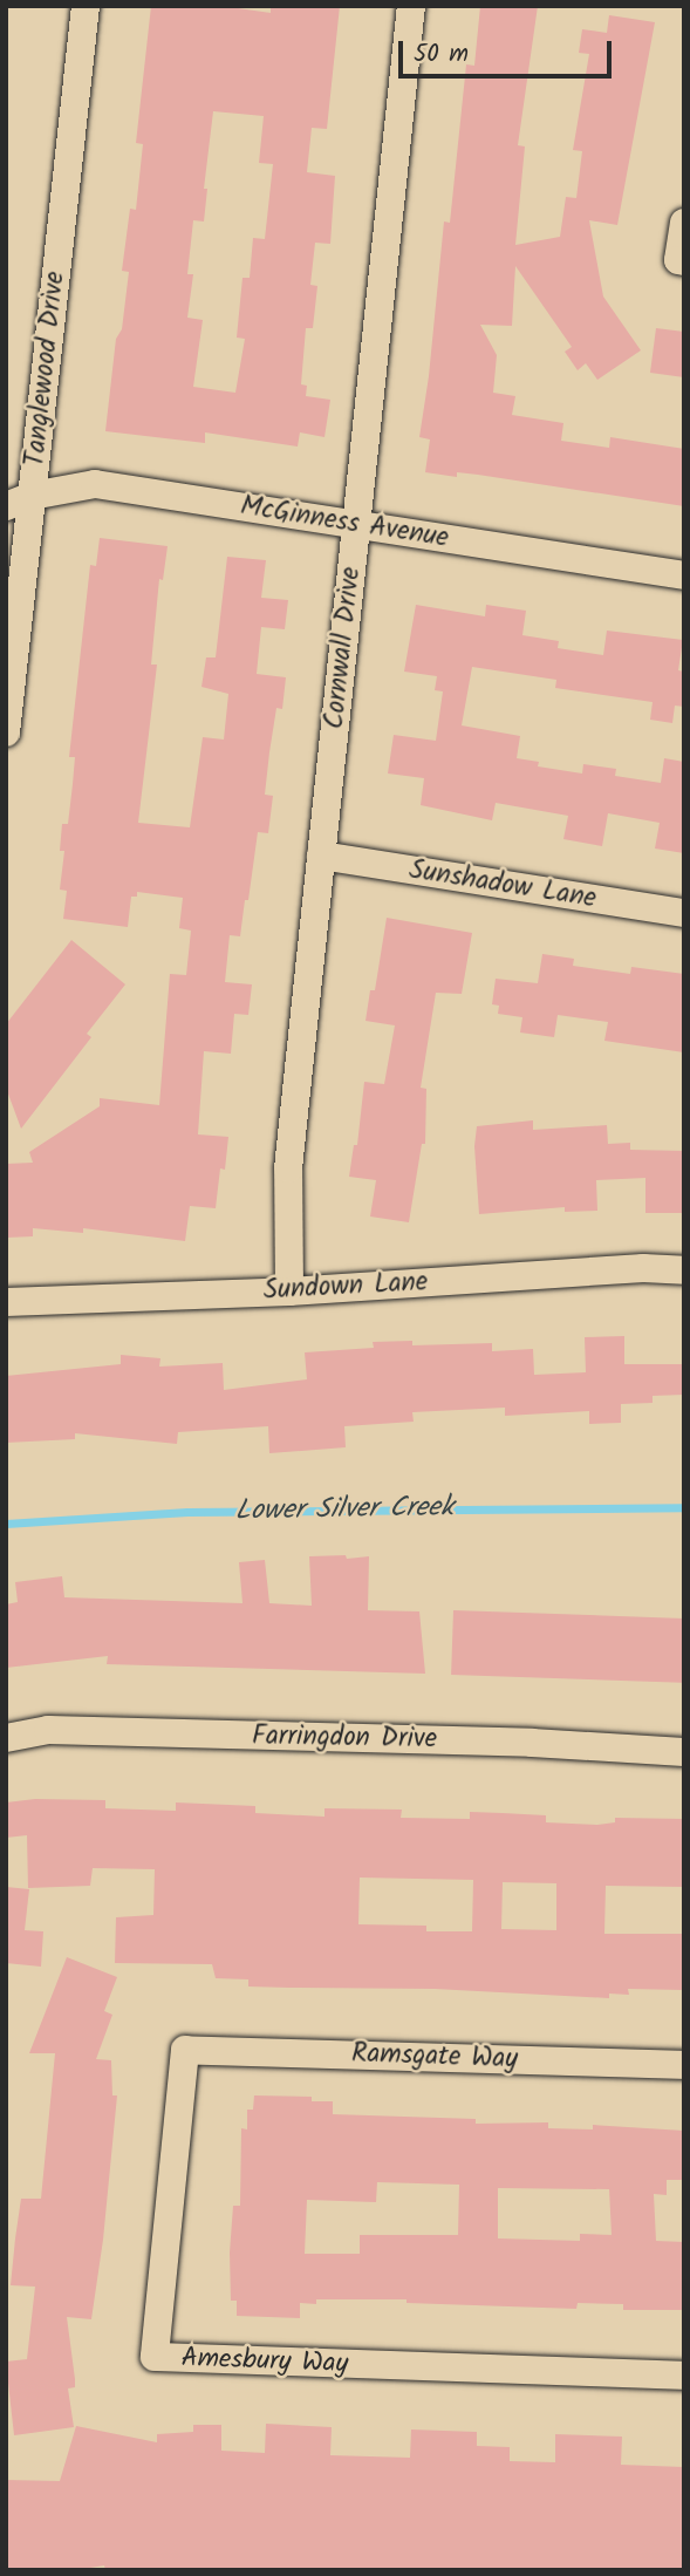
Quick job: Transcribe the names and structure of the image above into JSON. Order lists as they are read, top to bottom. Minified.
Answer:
{"streets":{"street":["Tanglewood Drive","McGinness Avenue","Cornwall Drive","Sunshadow Lane","Sundown Lane","Farringdon Drive","Ramsgate Way","Amesbury Way"]},"crossings":[["Tanglewood Drive","McGinness Avenue"],["McGinness Avenue","Cornwall Drive"],["Cornwall Drive","Sunshadow Lane"],["Cornwall Drive","Sundown Lane"],["Ramsgate Way","Amesbury Way"]],"water":["Lower Silver Creek"],"scale_bar":"50 m"}
